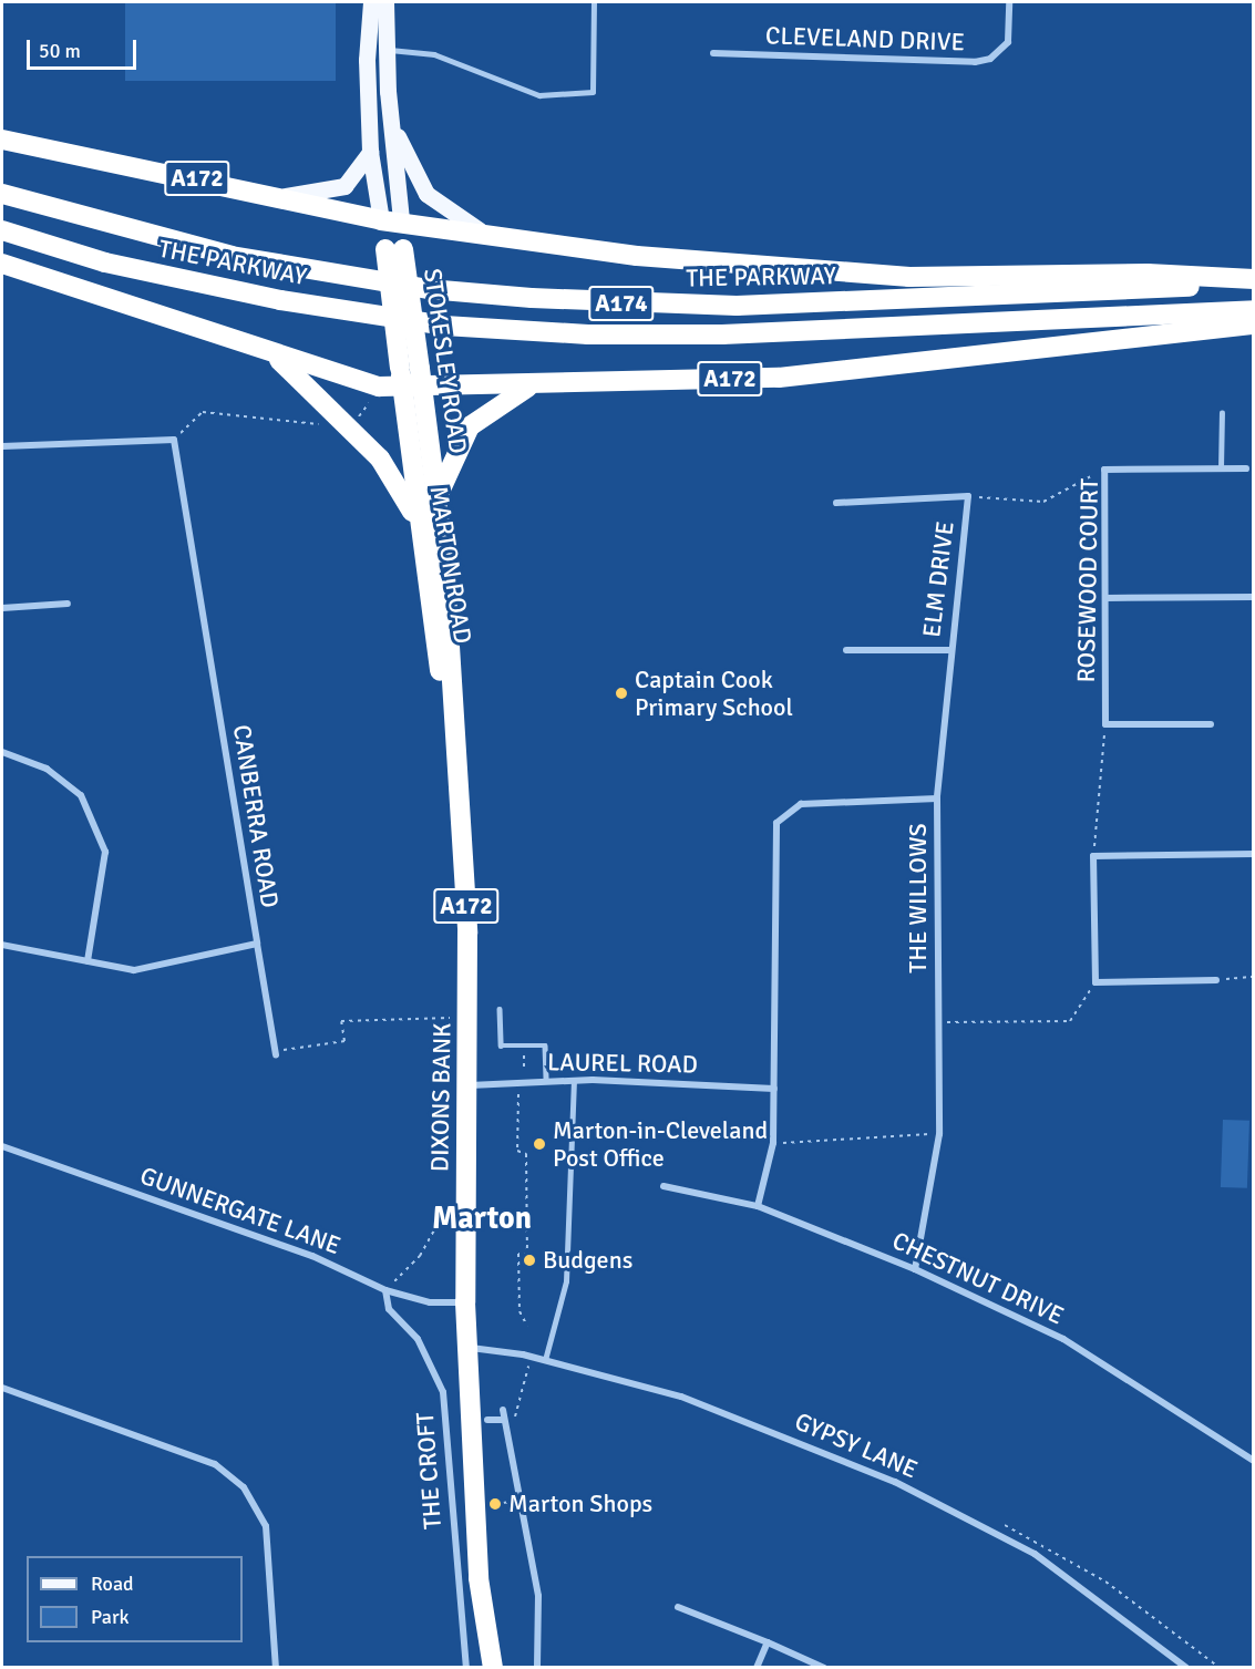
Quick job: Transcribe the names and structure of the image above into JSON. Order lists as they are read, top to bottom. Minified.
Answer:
{"streets":{"highway":["A172","THE PARKWAY","A174","STOKESLEY ROAD","MARTON ROAD","DIXONS BANK"],"street":["CLEVELAND DRIVE","ELM DRIVE","ROSEWOOD COURT","CANBERRA ROAD","THE WILLOWS","LAUREL ROAD","GUNNERGATE LANE","CHESTNUT DRIVE","GYPSY LANE","THE CROFT"]},"crossings":[["A172","A174"],["A172","STOKESLEY ROAD"],["A172","MARTON ROAD"],["THE PARKWAY","A174"],["A174","STOKESLEY ROAD"],["STOKESLEY ROAD","MARTON ROAD"],["STOKESLEY ROAD","DIXONS BANK"],["MARTON ROAD","DIXONS BANK"],["ELM DRIVE","THE WILLOWS"],["THE WILLOWS","LAUREL ROAD"],["THE WILLOWS","CHESTNUT DRIVE"],["LAUREL ROAD","DIXONS BANK"],["DIXONS BANK","GUNNERGATE LANE"],["DIXONS BANK","GYPSY LANE"],["GUNNERGATE LANE","THE CROFT"]],"districts":["Marton"],"places":["Captain Cook Primary School","Marton-in-Cleveland Post Office","Budgens","Marton Shops"],"legend":["Road","Park"],"scale_bar":"50 m"}
